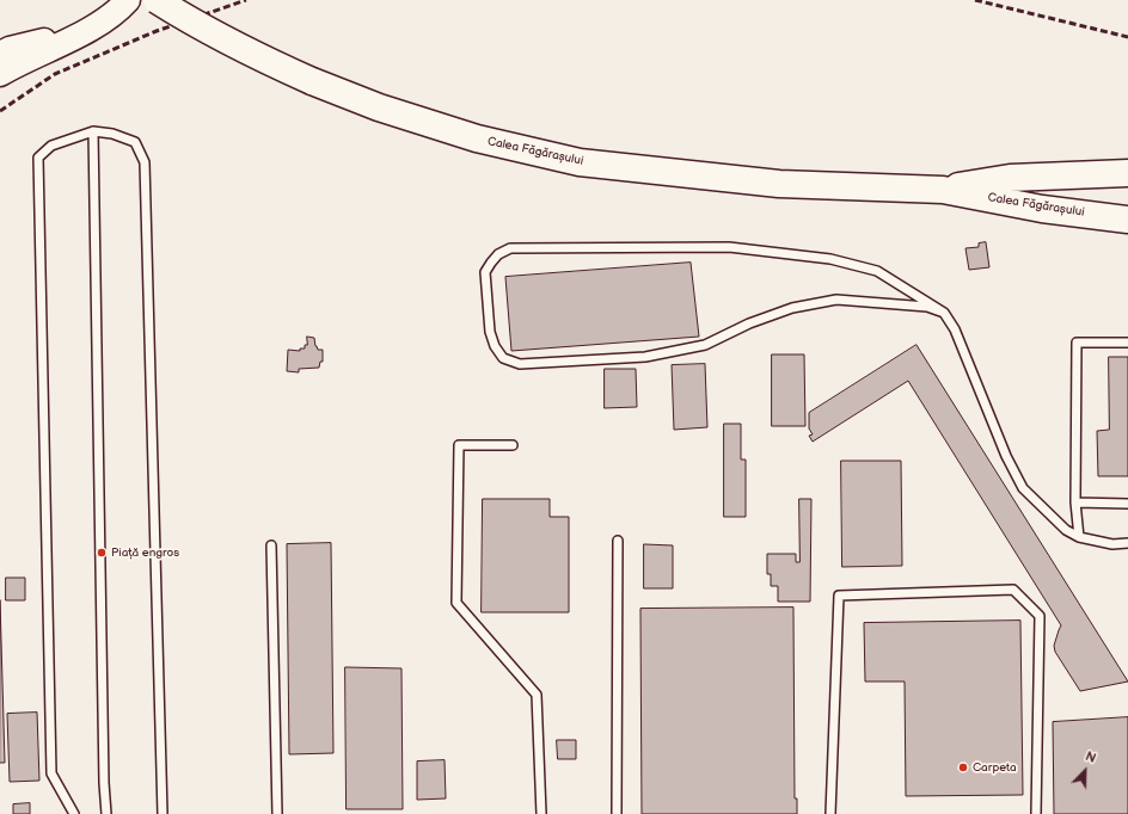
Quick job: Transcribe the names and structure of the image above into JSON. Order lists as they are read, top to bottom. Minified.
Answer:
{"streets":{"main road":["Calea Făgărașului"]},"places":["Piață engros","Carpeta"],"north":"top right"}
